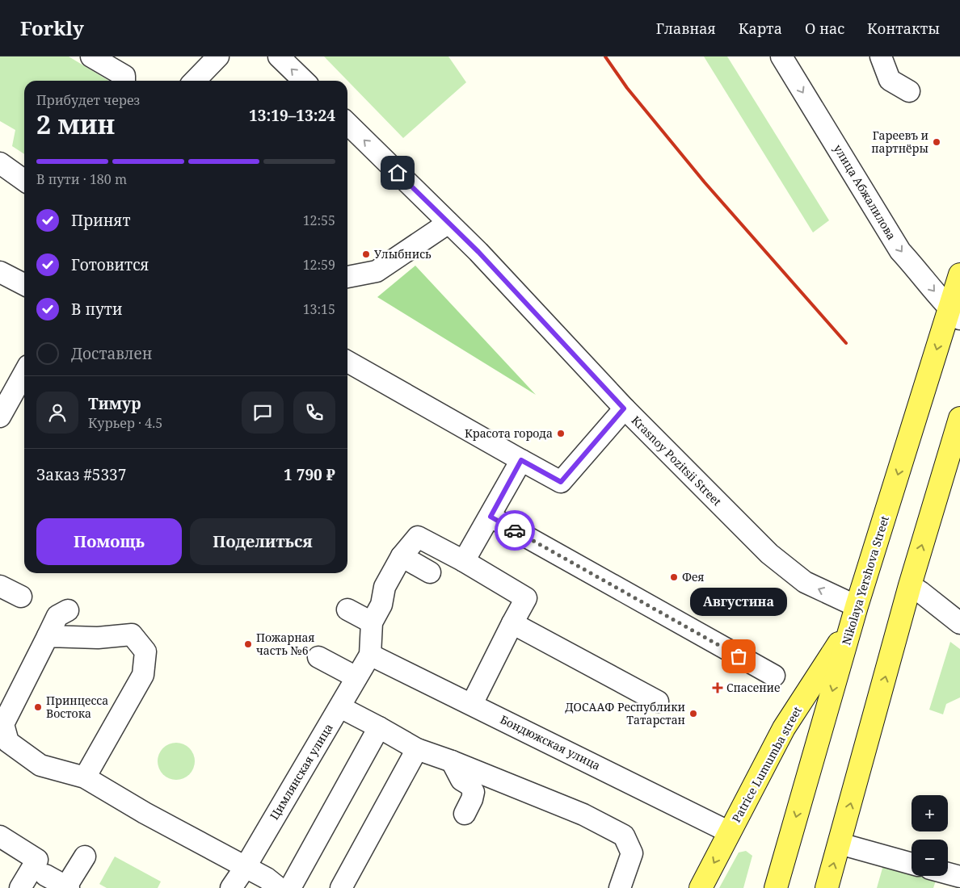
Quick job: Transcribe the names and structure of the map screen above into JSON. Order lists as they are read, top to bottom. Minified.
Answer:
{"streets":{"main road":["Nikolaya Yershova Street","Patrice Lumumba street"],"street":["улица Абжалилова","Krasnoy Pozitsii Street","Бондюжская улица","Цимлянская улица"]},"crossings":[["улица Абжалилова","Nikolaya Yershova Street"],["Krasnoy Pozitsii Street","Nikolaya Yershova Street"],["Krasnoy Pozitsii Street","Patrice Lumumba street"],["Nikolaya Yershova Street","Patrice Lumumba street"],["Бондюжская улица","Patrice Lumumba street"],["Бондюжская улица","Цимлянская улица"]],"one_way":["улица Абжалилова"],"places":{"other":["Гареевъ и партнёры","Улыбнись","Красота города","Фея","Пожарная часть №6","Августина","Принцесса Востока","ДОСААФ Республики Татарстан"],"health":["Спасение"]},"page":{"header":"Forkly","nav":["Главная","Карта","О нас","Контакты"],"heading":["2 мин","Прибудет через","13:19–13:24"],"panel":["Тимур","Курьер · 4.5","Заказ #5337","1 790 ₽"],"bar":"В пути · 180 m","list":[["Принят","12:55"],["Готовится","12:59"],["В пути","13:15"],"Доставлен"],"buttons":["Помощь","Поделиться"],"bubble":"Августина","map_buttons":["+","−"]}}
